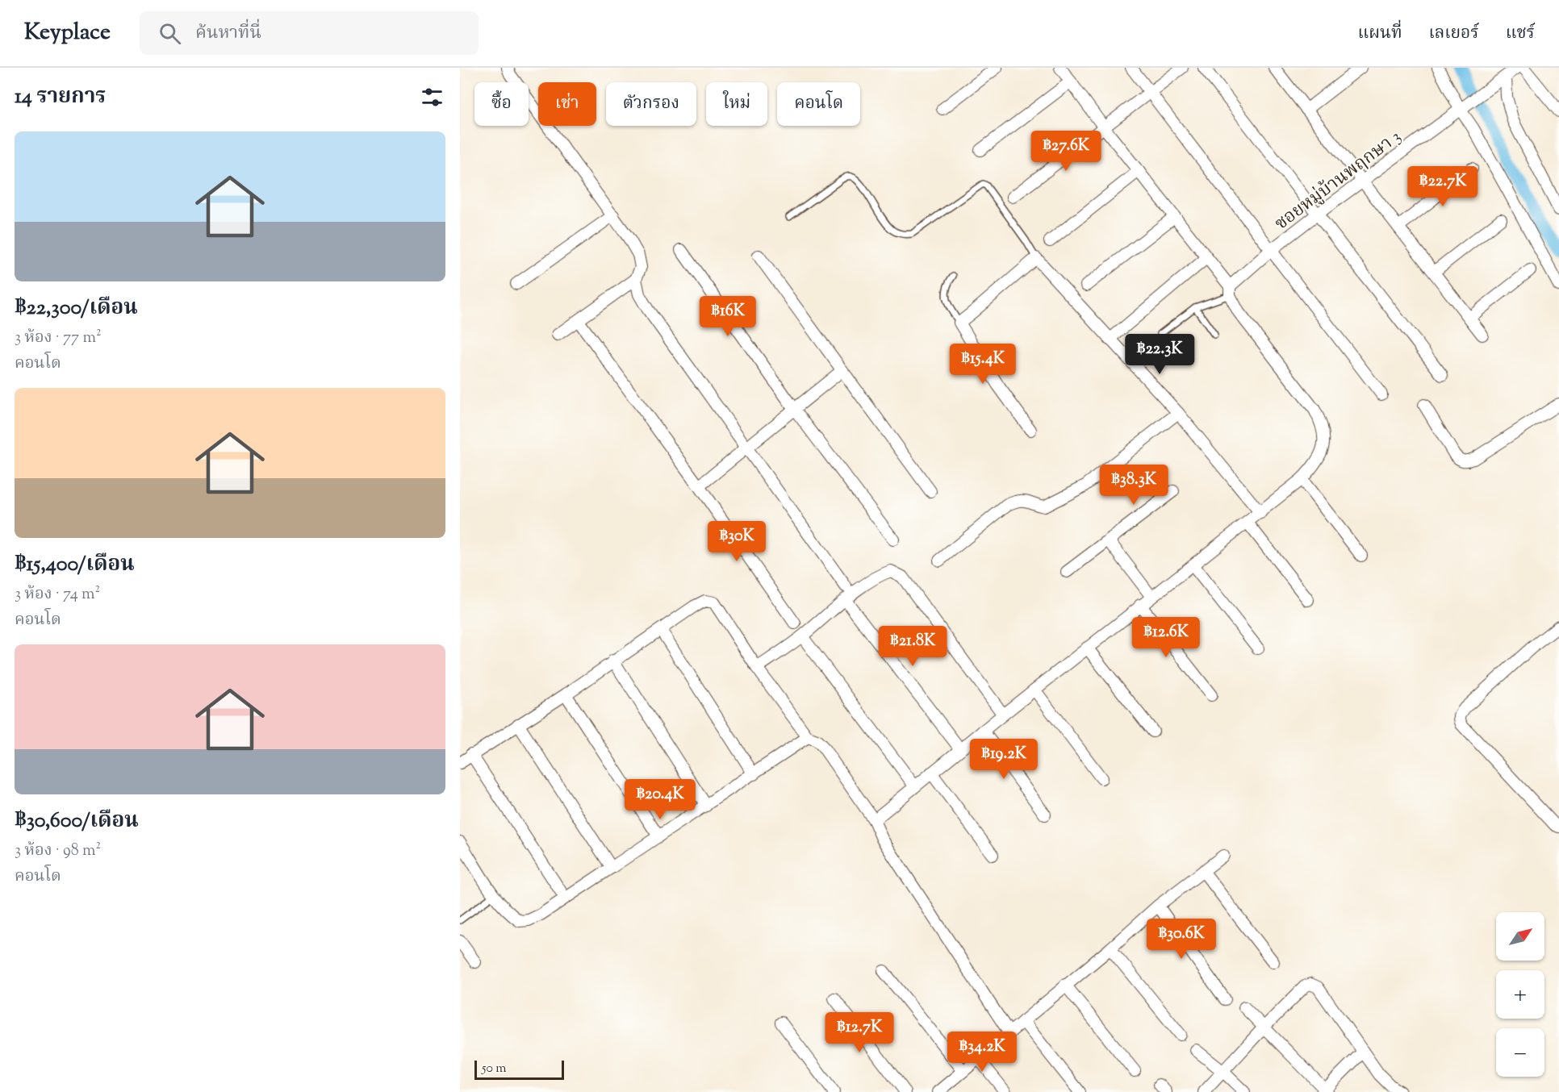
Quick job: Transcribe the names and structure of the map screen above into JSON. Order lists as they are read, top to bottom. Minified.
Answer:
{"streets":{"street":["ซอยหมู่บ้านพฤกษา 3"]},"scale_bar":"50 m","north":"top right","page":{"header":"Keyplace","search":"ค้นหาที่นี่","nav":["แผนที่","เลเยอร์","แชร์"],"heading":"14 รายการ","chip":["ซื้อ","เช่า","ตัวกรอง","ใหม่","คอนโด"],"list":[{"name":"฿22,300/เดือน","note":"3 ห้อง · 77 m² · คอนโด"},{"name":"฿15,400/เดือน","note":"3 ห้อง · 74 m² · คอนโด"},{"name":"฿30,600/เดือน","note":"3 ห้อง · 98 m² · คอนโด"}],"price":["฿27.6K","฿22.7K","฿16K","฿22.3K","฿15.4K","฿38.3K","฿30K","฿12.6K","฿21.8K","฿19.2K","฿20.4K","฿30.6K","฿12.7K","฿34.2K"],"map_buttons":["+","−"],"scale":"50 m"}}
